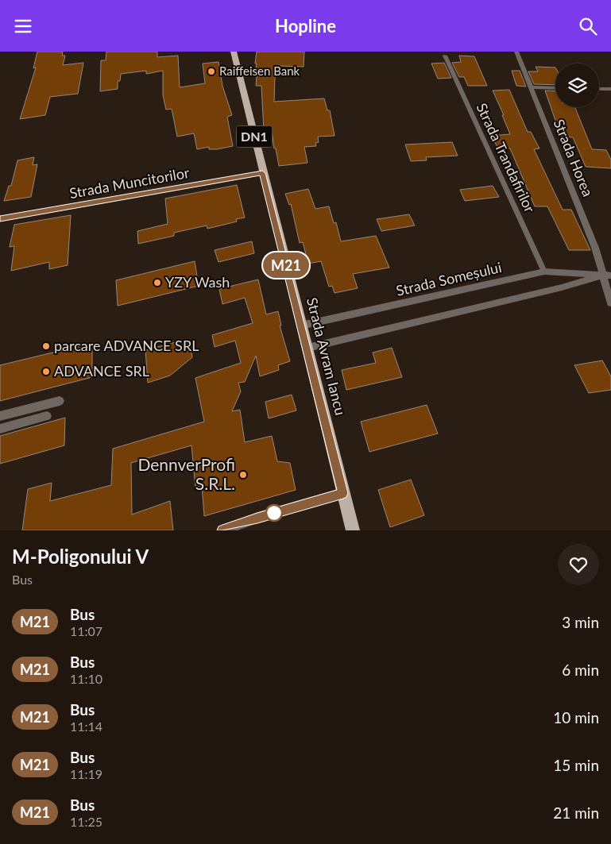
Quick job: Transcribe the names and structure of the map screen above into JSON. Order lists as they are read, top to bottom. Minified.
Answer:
{"streets":{"main road":["DN1","Strada Avram Iancu"],"street":["Strada Horea","Strada Muncitorilor","Strada Someșului"],"lane":["Strada Trandafirilor"]},"crossings":[["Strada Trandafirilor","Strada Someșului"],["Strada Horea","Strada Someșului"],["Strada Muncitorilor","Strada Avram Iancu"],["Strada Someșului","Strada Avram Iancu"]],"places":["Raiffeisen Bank","YZY Wash","parcare ADVANCE SRL","ADVANCE SRL","DennverProfi S.R.L."],"lines":["bus line M21"],"page":{"header":"Hopline","on_map":"M21","heading":["M-Poligonului V","Bus"],"list":[{"mark":"M21","name":"Bus","note":"11:07","value":"3 min"},{"mark":"M21","name":"Bus","note":"11:10","value":"6 min"},{"mark":"M21","name":"Bus","note":"11:14","value":"10 min"},{"mark":"M21","name":"Bus","note":"11:19","value":"15 min"},{"mark":"M21","name":"Bus","note":"11:25","value":"21 min"}]}}
